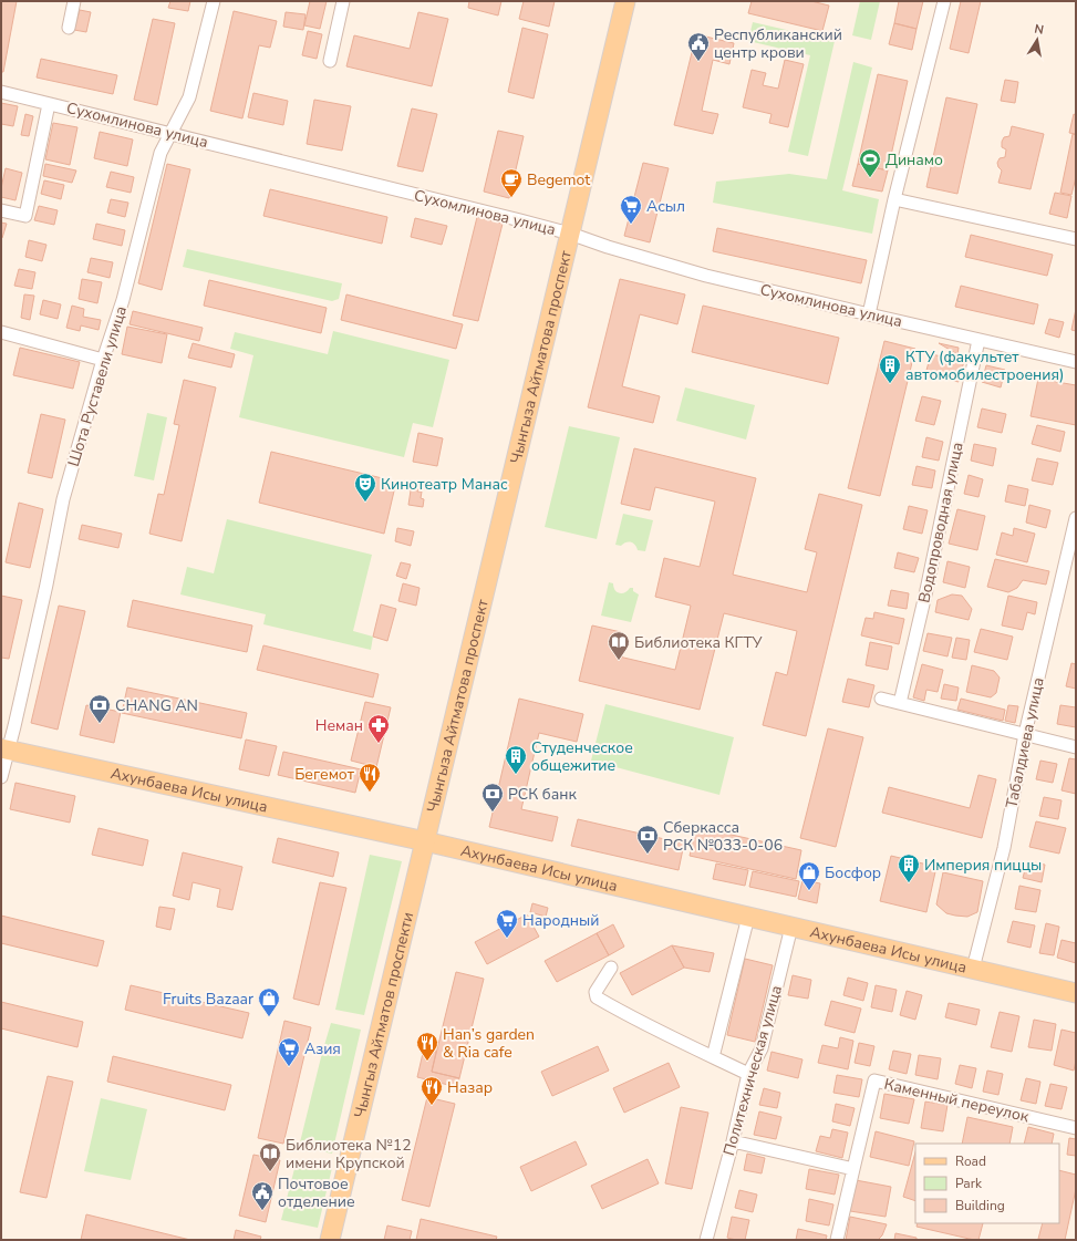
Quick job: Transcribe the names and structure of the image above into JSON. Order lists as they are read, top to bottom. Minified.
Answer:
{"streets":{"main road":["Чынгыза Айтматова проспект","Ахунбаева Исы улица","Чынгыз Айтматов проспекти"],"street":["Сухомлинова улица","Шота Руставели улица","Водопроводная улица","Табалдиева улица","Политехническая улица","Каменный переулок"]},"crossings":[["Сухомлинова улица","Чынгыза Айтматова проспект"],["Сухомлинова улица","Шота Руставели улица"],["Сухомлинова улица","Водопроводная улица"],["Чынгыза Айтматова проспект","Ахунбаева Исы улица"],["Чынгыза Айтматова проспект","Чынгыз Айтматов проспекти"],["Шота Руставели улица","Ахунбаева Исы улица"],["Табалдиева улица","Ахунбаева Исы улица"],["Ахунбаева Исы улица","Чынгыз Айтматов проспекти"],["Ахунбаева Исы улица","Политехническая улица"]],"places":{"public building":["Республиканский центр крови","Почтовое отделение"],"sports":["Динамо"],"cafe":["Begemot"],"supermarket":["Асыл","Народный","Азия"],"building":["КТУ (факультет автомобилестроения)","Студенческое общежитие","Империя пиццы"],"theatre":["Кинотеатр Манас"],"library":["Библиотека КГТУ","Библиотека №12 имени Крупской"],"bank":["CHANG AN","РСК банк","Сберкасса РСК №033-0-06"],"pharmacy":["Неман"],"restaurant":["Бегемот","Han’s garden & Ria cafe","Назар"],"shop":["Босфор","Fruits Bazaar"]},"legend":["Road","Park","Building"],"north":"top"}
